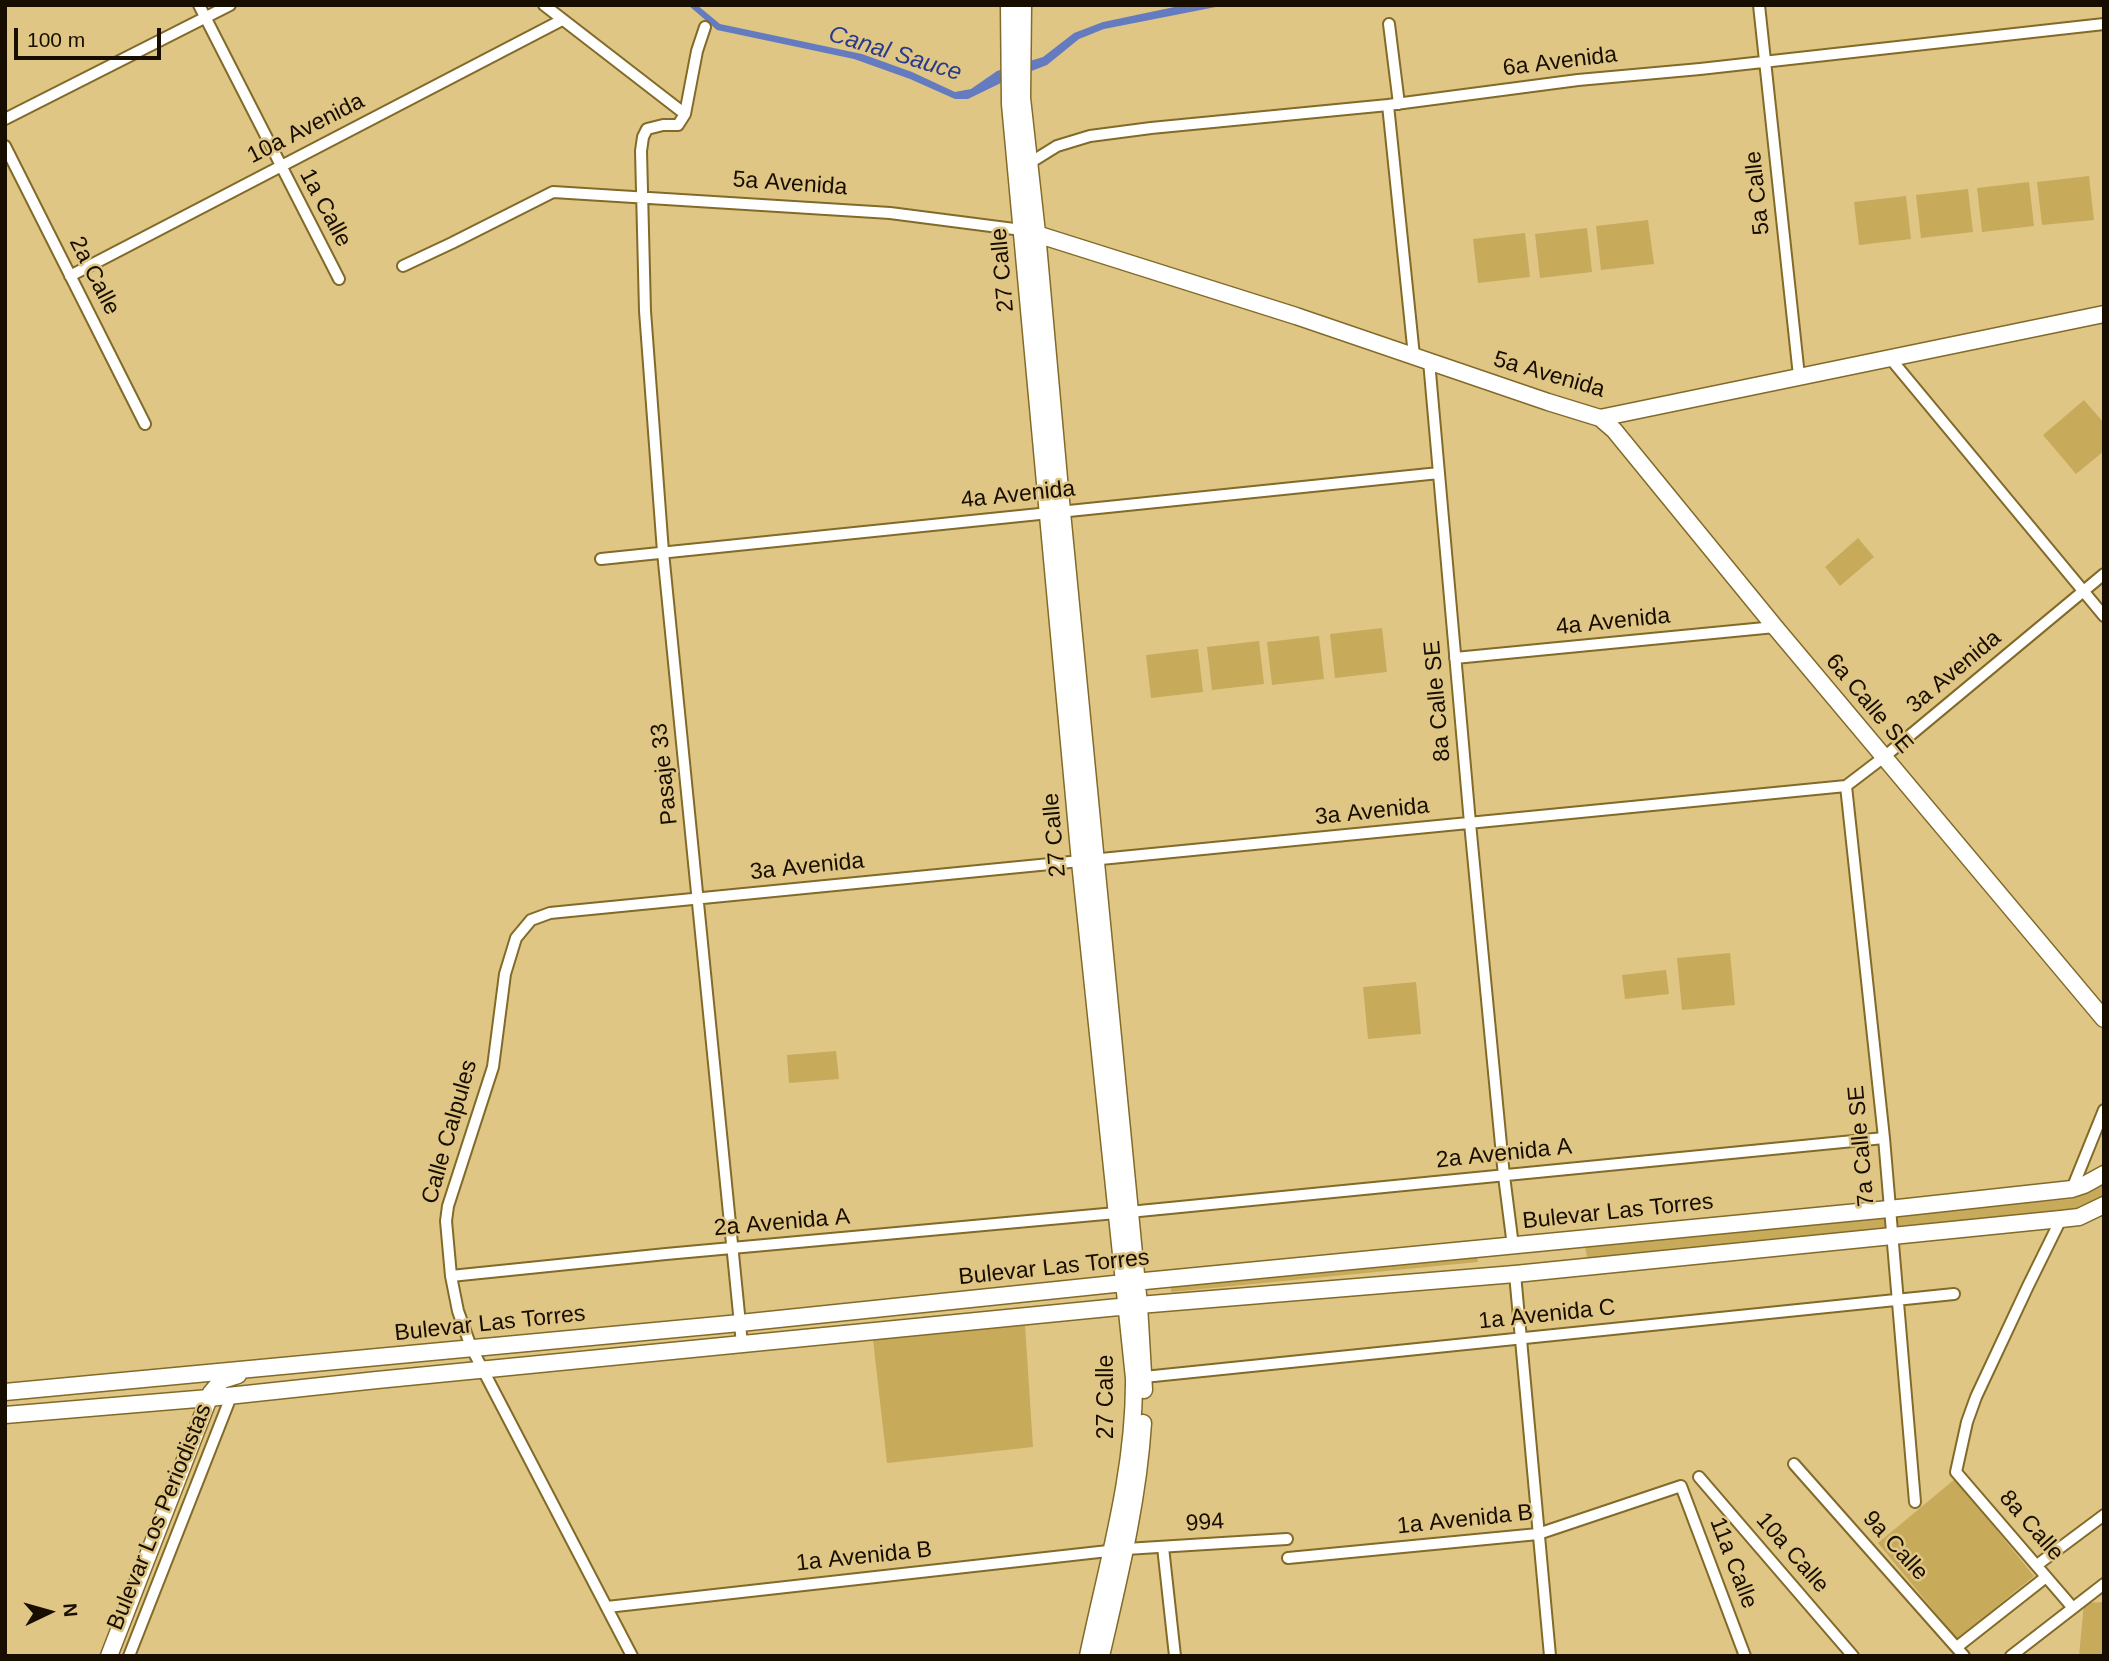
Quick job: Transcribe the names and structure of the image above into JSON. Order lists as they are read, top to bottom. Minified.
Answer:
{"streets":{"street":["6a Avenida","10a Avenida","5a Avenida","5a Calle","1a Calle","27 Calle","2a Calle","4a Avenida","3a Avenida","8a Calle SE","6a Calle SE","Pasaje 33","Calle Calpules","7a Calle SE","2a Avenida A","Bulevar Las Torres","1a Avenida C","Bulevar Los Periodistas","1a Avenida B","994","8a Calle","9a Calle","10a Calle","11a Calle"]},"crossings":[["6a Avenida","5a Calle"],["6a Avenida","27 Calle"],["6a Avenida","8a Calle SE"],["10a Avenida","1a Calle"],["10a Avenida","2a Calle"],["5a Avenida","5a Calle"],["5a Avenida","27 Calle"],["5a Avenida","8a Calle SE"],["5a Avenida","6a Calle SE"],["5a Avenida","Pasaje 33"],["27 Calle","4a Avenida"],["27 Calle","3a Avenida"],["27 Calle","2a Avenida A"],["27 Calle","Bulevar Las Torres"],["27 Calle","1a Avenida C"],["27 Calle","1a Avenida B"],["27 Calle","994"],["4a Avenida","8a Calle SE"],["4a Avenida","6a Calle SE"],["4a Avenida","Pasaje 33"],["3a Avenida","8a Calle SE"],["3a Avenida","6a Calle SE"],["3a Avenida","Pasaje 33"],["3a Avenida","Calle Calpules"],["3a Avenida","7a Calle SE"],["8a Calle SE","2a Avenida A"],["8a Calle SE","Bulevar Las Torres"],["Pasaje 33","2a Avenida A"],["Pasaje 33","Bulevar Las Torres"],["Calle Calpules","2a Avenida A"],["Calle Calpules","Bulevar Las Torres"],["Calle Calpules","1a Avenida B"],["7a Calle SE","2a Avenida A"],["7a Calle SE","Bulevar Las Torres"],["7a Calle SE","1a Avenida C"],["Bulevar Las Torres","Bulevar Los Periodistas"],["Bulevar Las Torres","8a Calle"],["1a Avenida B","994"],["1a Avenida B","11a Calle"]],"water":["Canal Sauce"],"scale_bar":"100 m","north":"right"}
